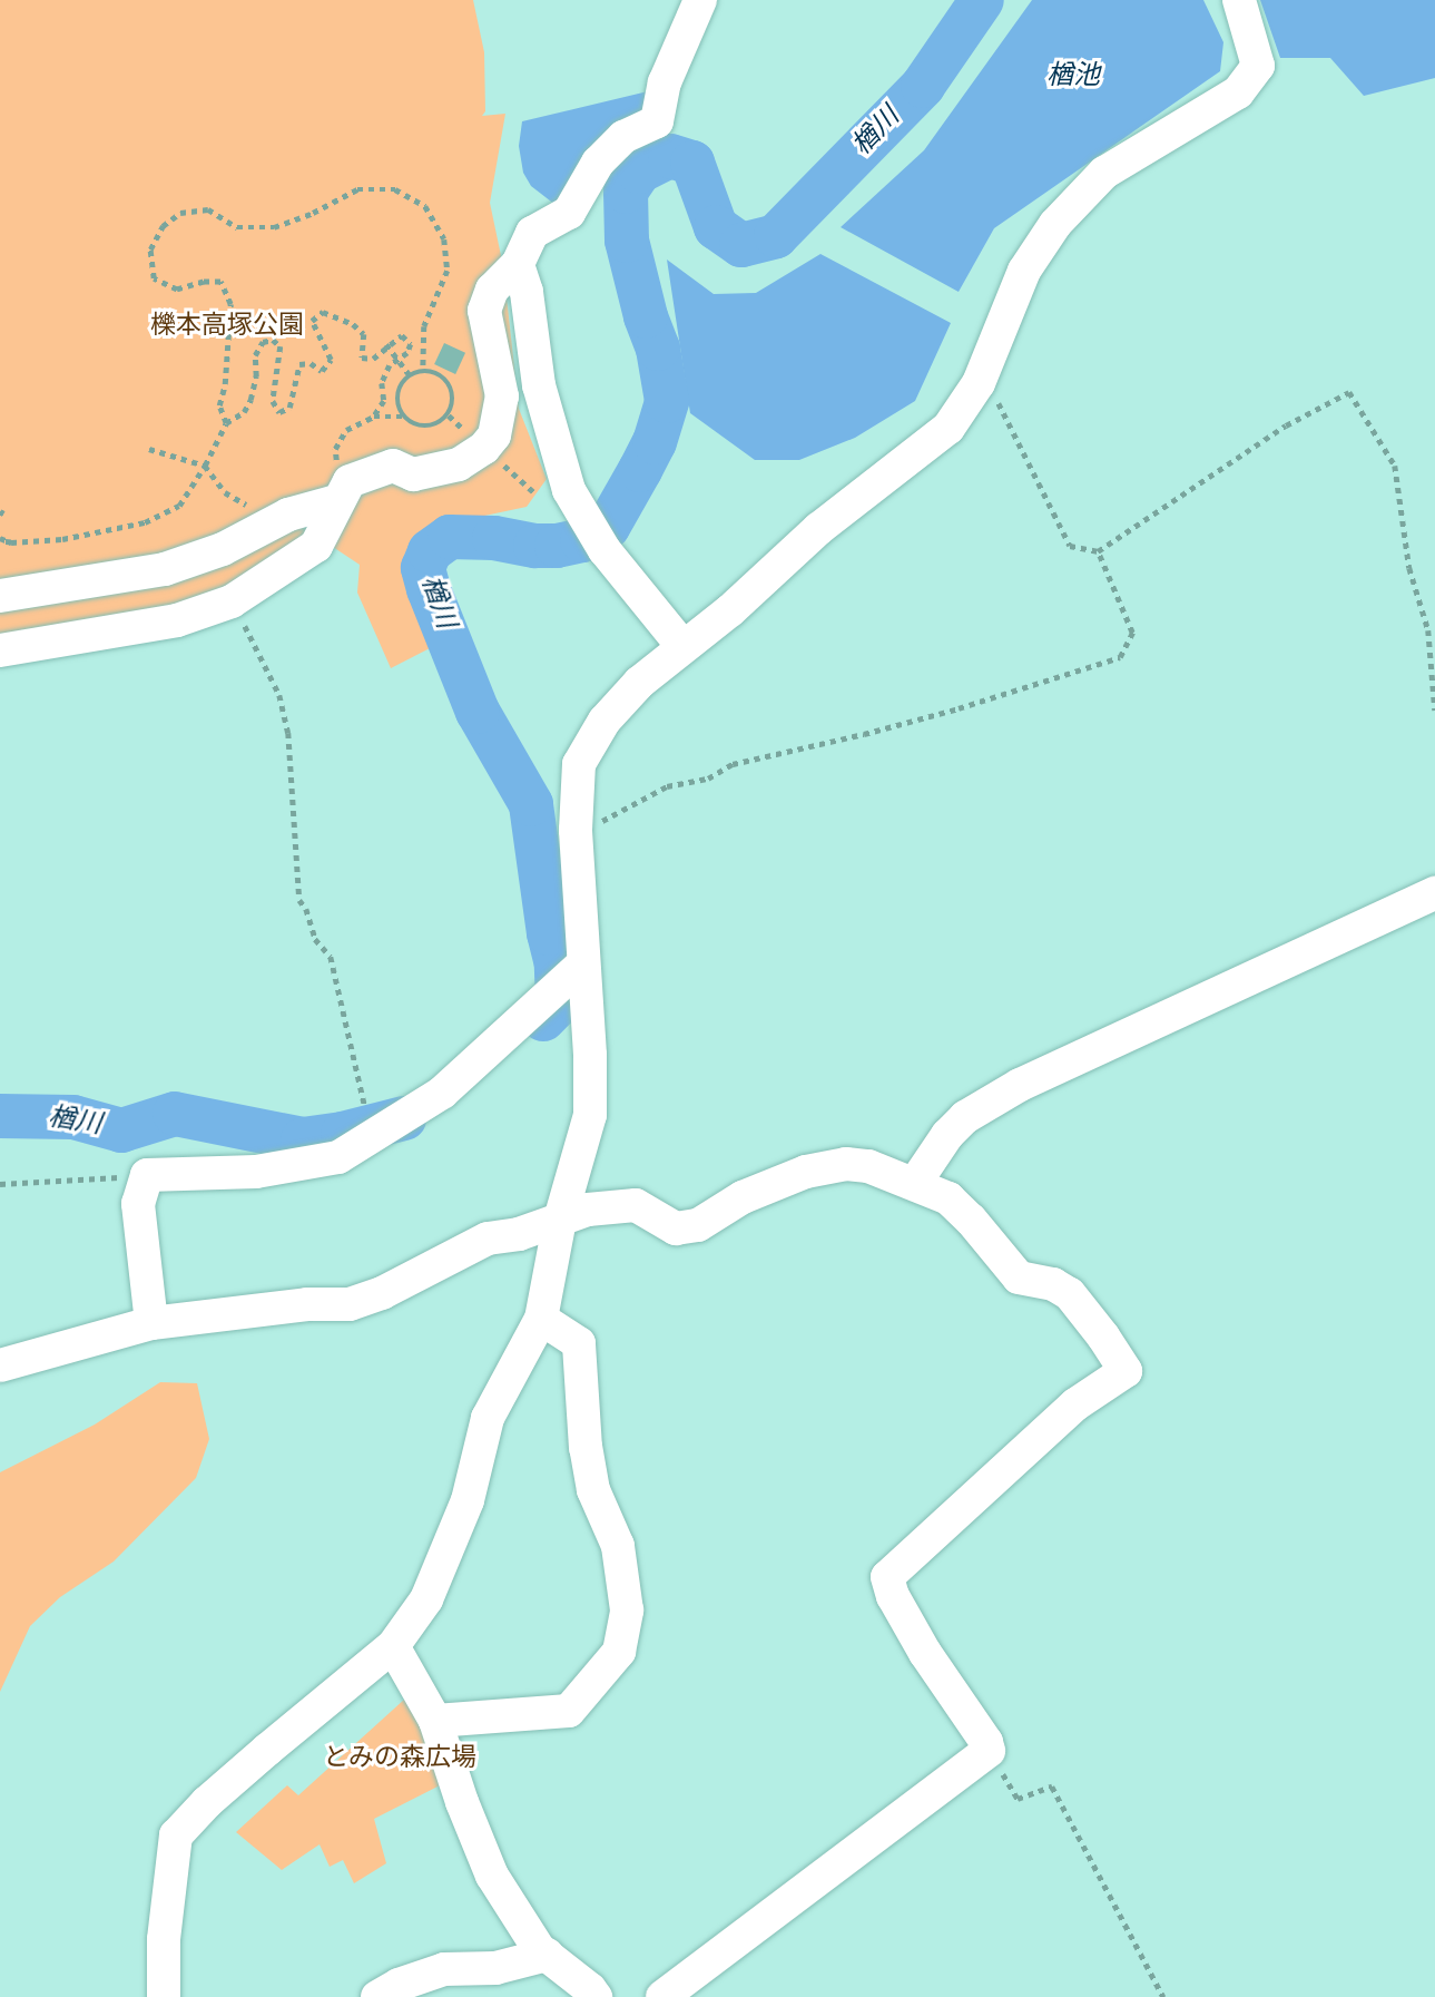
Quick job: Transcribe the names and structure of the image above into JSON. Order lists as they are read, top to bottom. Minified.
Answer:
{"water":["楢池","楢川"],"parks":["櫟本高塚公園","とみの森広場"]}
